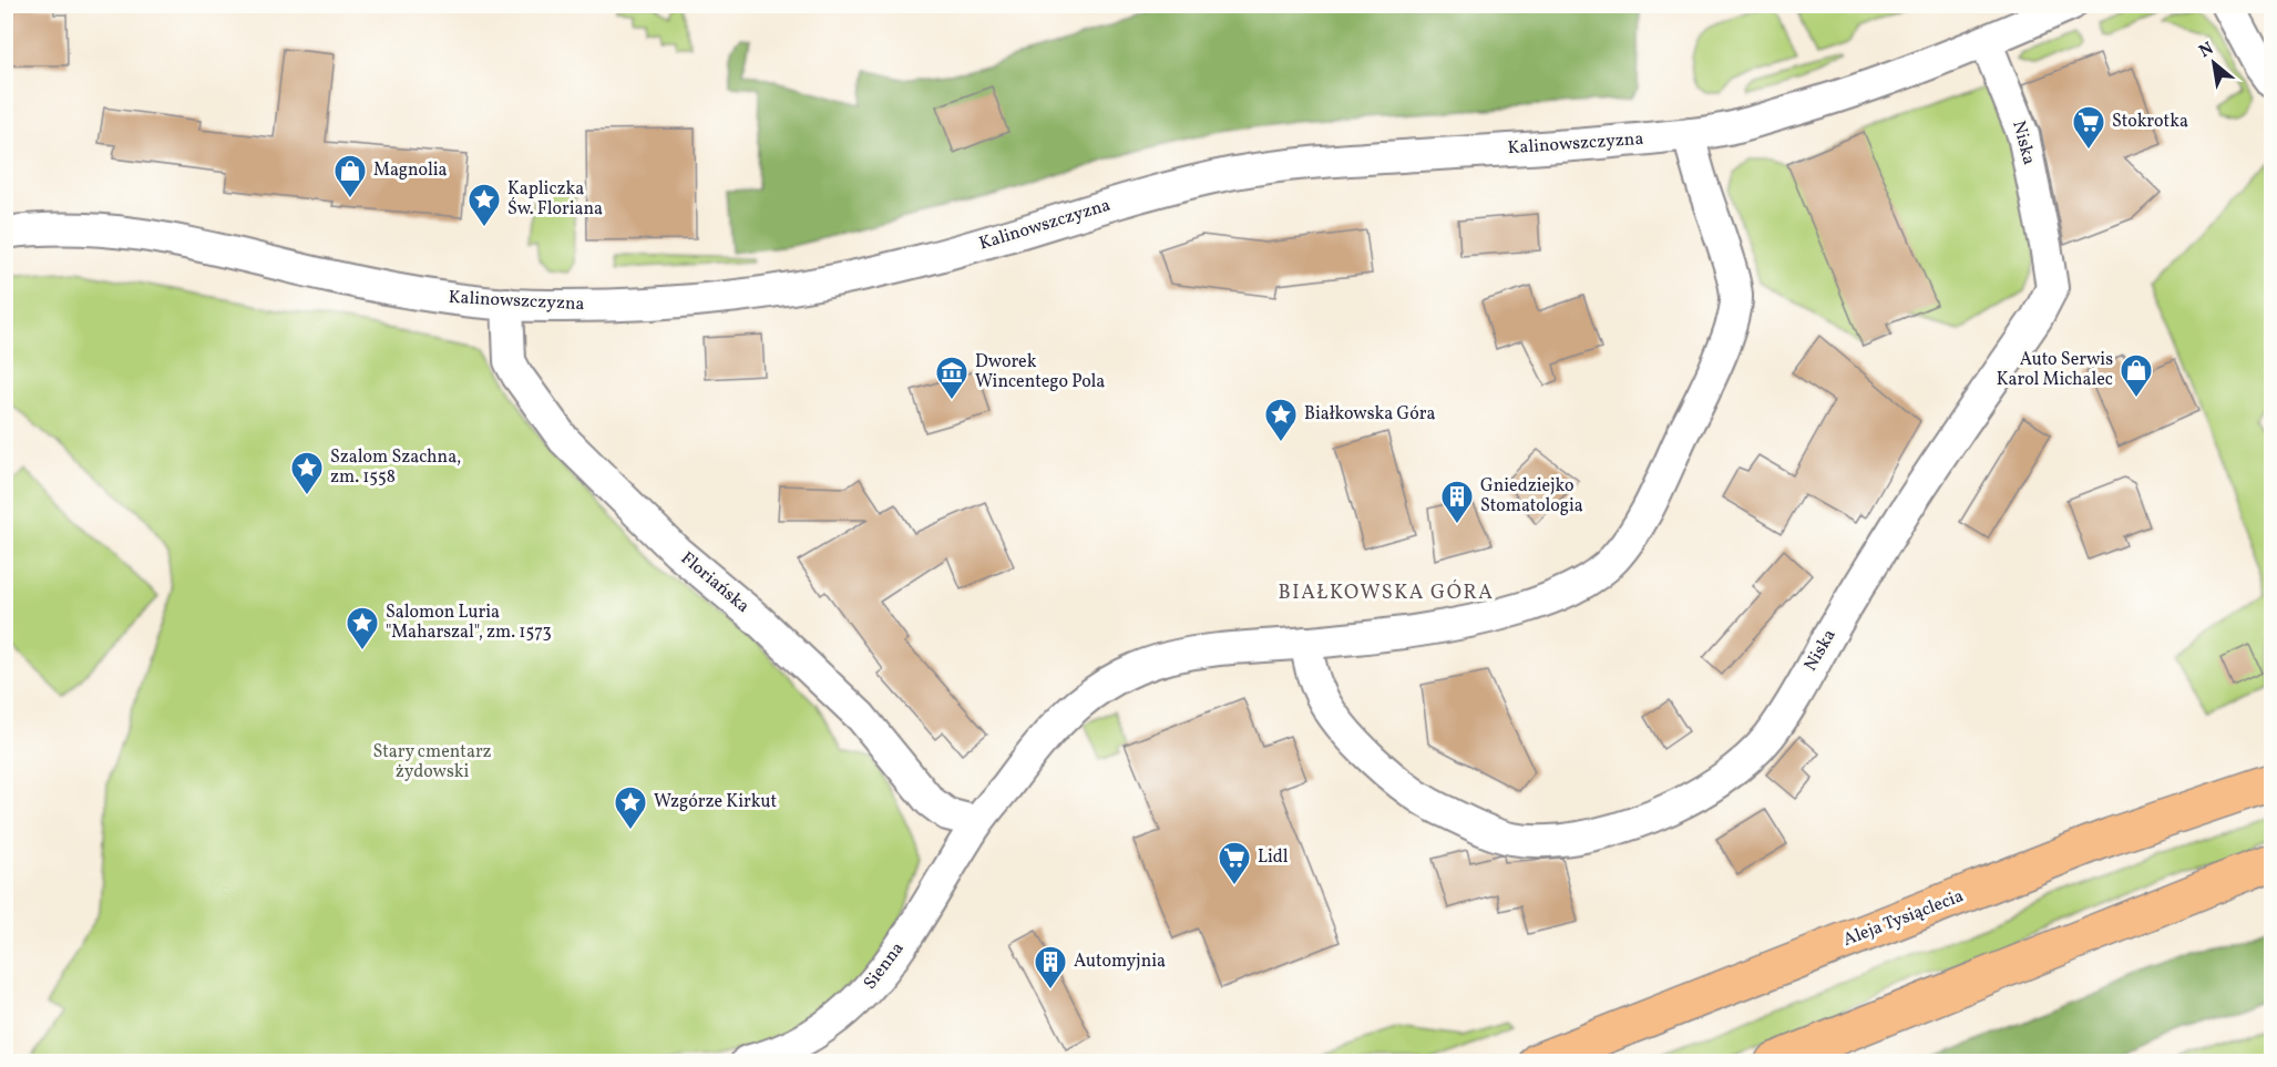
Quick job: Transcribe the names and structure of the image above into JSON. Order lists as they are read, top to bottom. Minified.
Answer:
{"streets":{"main road":["Aleja Tysiąclecia"],"street":["Niska","Kalinowszczyzna","Floriańska","Sienna"]},"crossings":[["Niska","Kalinowszczyzna"],["Kalinowszczyzna","Floriańska"],["Floriańska","Sienna"]],"districts":["BIAŁKOWSKA GÓRA"],"parks":["Stary cmentarz żydowski"],"places":{"supermarket":["Stokrotka","Lidl"],"shop":["Magnolia","Auto Serwis Karol Michalec"],"place":["Kapliczka Św. Floriana","Białkowska Góra","Szalom Szachna, zm. 1558","Salomon Luria \"Maharszal\", zm. 1573","Wzgórze Kirkut"],"museum":["Dworek Wincentego Pola"],"building":["Gniedziejko Stomatologia","Automyjnia"]},"north":"top left"}
